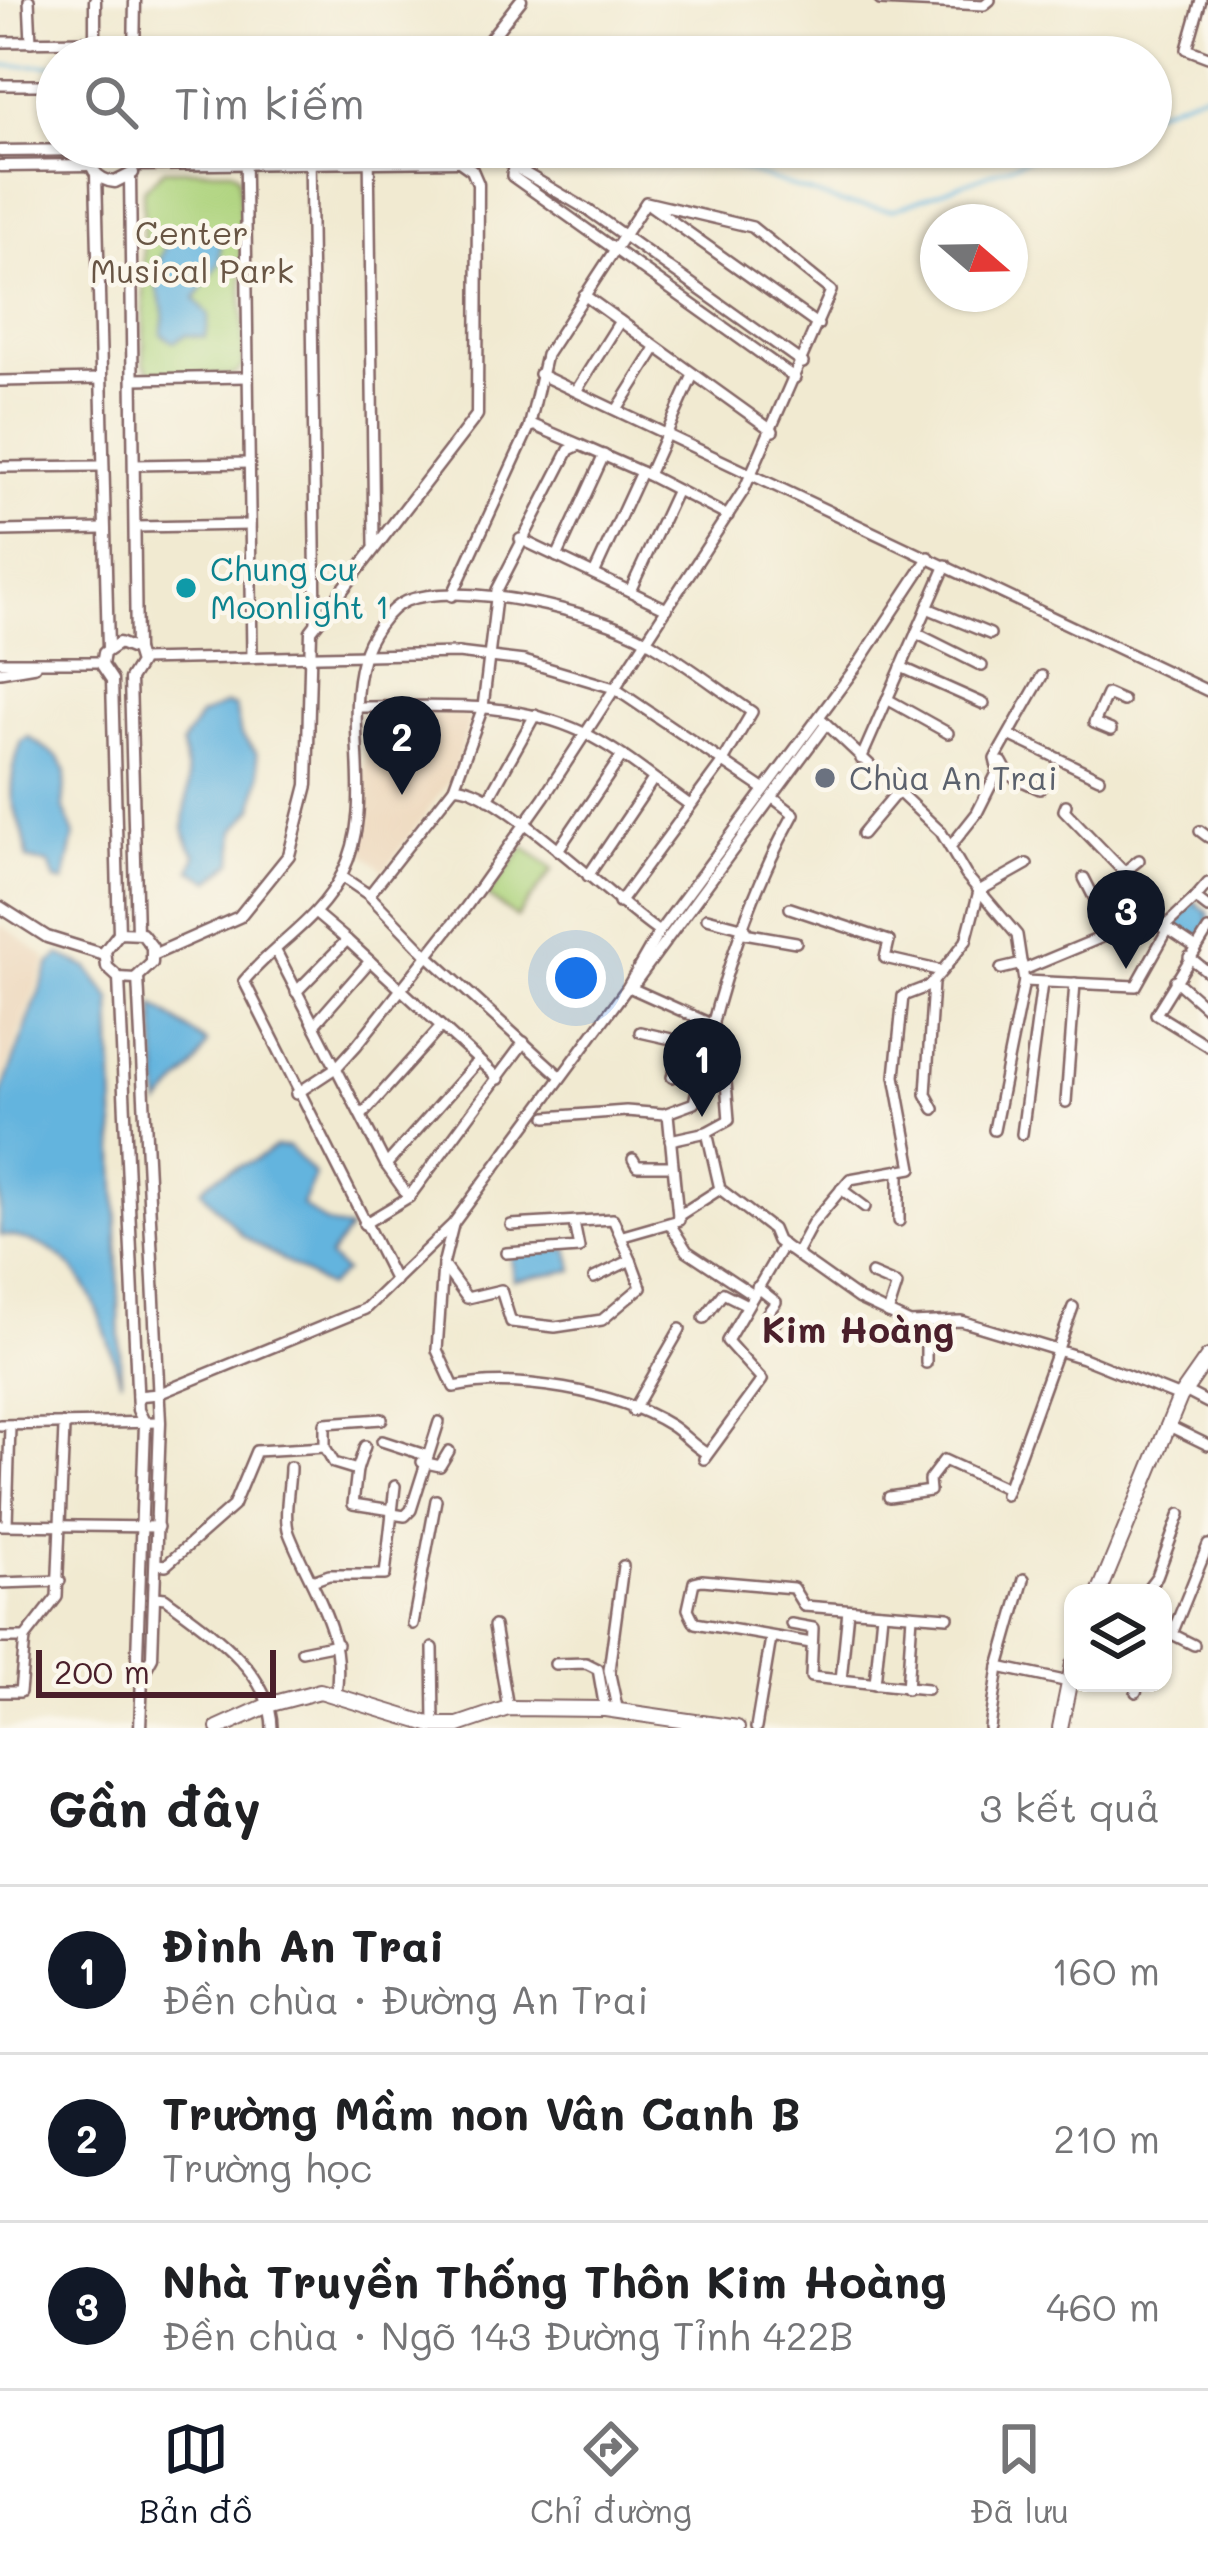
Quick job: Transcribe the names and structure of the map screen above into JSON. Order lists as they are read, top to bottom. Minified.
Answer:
{"districts":["Kim Hoàng"],"parks":["Center Musical Park"],"places":["Chung cư Moonlight 1","Chùa An Trai"],"scale_bar":"200 m","north":"right","page":{"search":"Tìm kiếm","pins":["2","3","1"],"scale":"200 m","heading":["Gần đây","3 kết quả"],"list":[{"mark":"1","name":"Đình An Trai","note":"Đền chùa · Đường An Trai","value":"160 m"},{"mark":"2","name":"Trường Mầm non Vân Canh B","note":"Trường học","value":"210 m"},{"mark":"3","name":"Nhà Truyền Thống Thôn Kim Hoàng","note":"Đền chùa · Ngõ 143 Đường Tỉnh 422B","value":"460 m"}],"nav":["Bản đồ","Chỉ đường","Đã lưu"]}}
